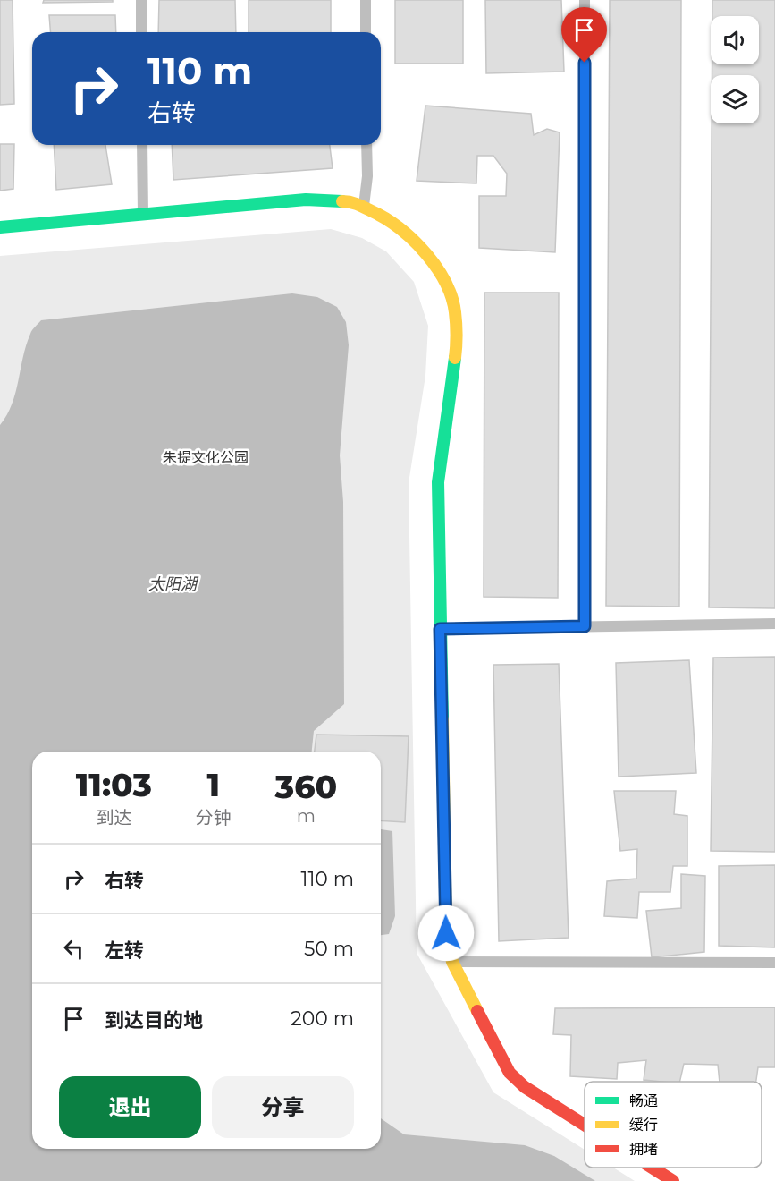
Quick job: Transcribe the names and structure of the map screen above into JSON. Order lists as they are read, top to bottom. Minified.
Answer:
{"water":["太阳湖"],"parks":["朱提文化公园"],"legend":["畅通","缓行","拥堵"],"page":{"turn":["110 m","右转"],"eta":["11:03","到达","1","分钟","360","m"],"list":[{"name":"右转","value":"110 m"},{"name":"左转","value":"50 m"},{"name":"到达目的地","value":"200 m"}],"buttons":["退出","分享"]}}
